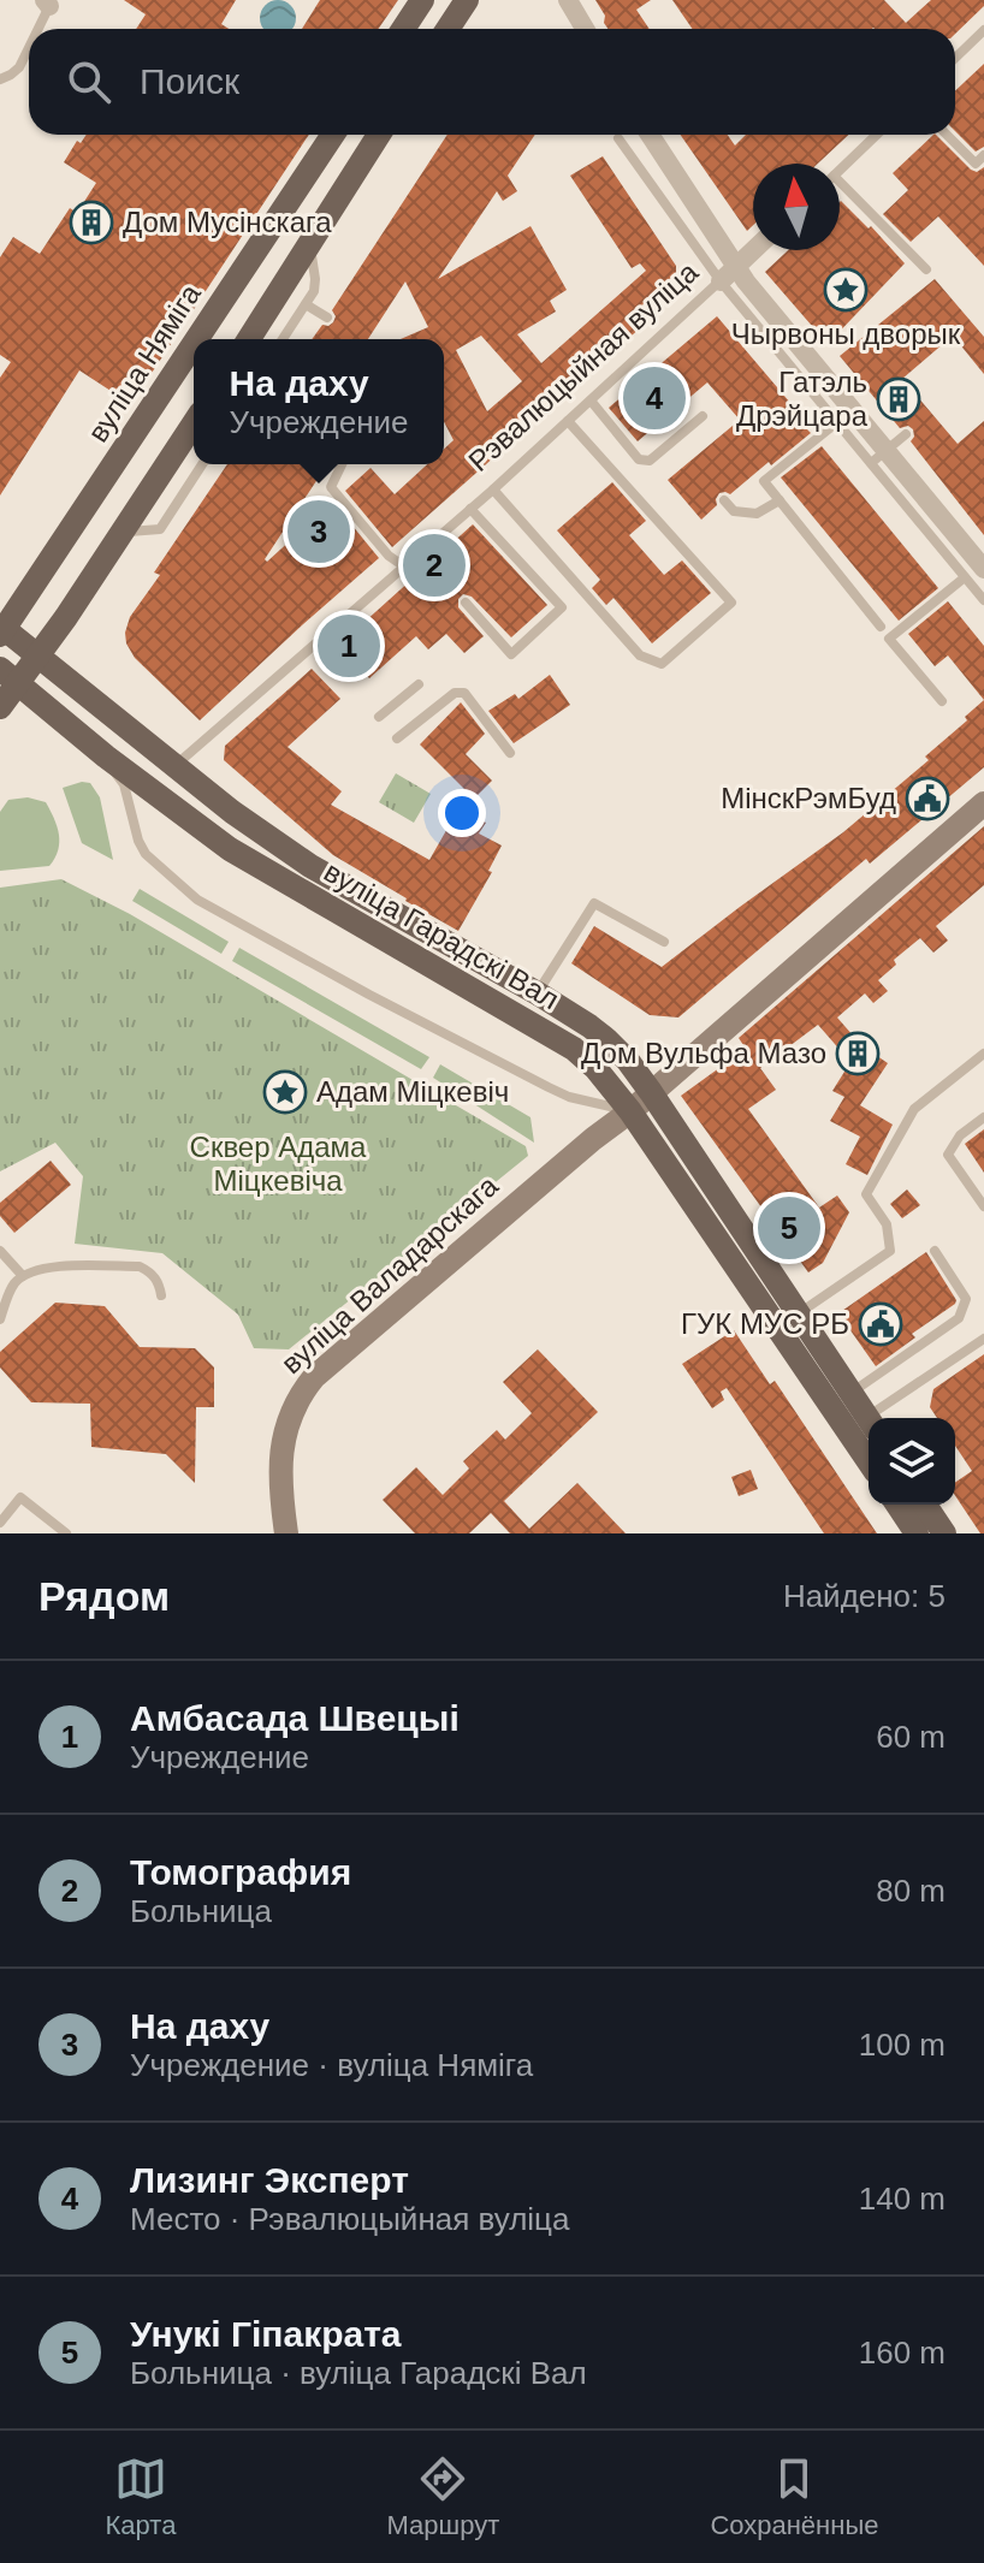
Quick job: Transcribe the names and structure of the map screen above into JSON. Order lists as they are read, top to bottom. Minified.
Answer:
{"streets":{"main road":["вуліца Няміга","вуліца Гарадскі Вал","вуліца Валадарскага"],"street":["Рэвалюцыйная вуліца"]},"crossings":[["вуліца Няміга","вуліца Гарадскі Вал"],["Рэвалюцыйная вуліца","вуліца Гарадскі Вал"],["вуліца Гарадскі Вал","вуліца Валадарскага"]],"parks":["Сквер Адама Міцкевіча"],"places":{"building":["Дом Мусінскага","Гатэль Дрэйцара","Дом Вульфа Мазо"],"place":["Чырвоны дворык","Адам Міцкевіч"],"public building":["МінскРэмБуд","ГУК МУС РБ"]},"north":"top","page":{"search":"Поиск","popup":["На даху","Учреждение"],"pins":["4","3","2","1","5"],"heading":["Рядом","Найдено: 5"],"list":[{"mark":"1","name":"Амбасада Швецыі","note":"Учреждение","value":"60 m"},{"mark":"2","name":"Томография","note":"Больница","value":"80 m"},{"mark":"3","name":"На даху","note":"Учреждение · вуліца Няміга","value":"100 m"},{"mark":"4","name":"Лизинг Эксперт","note":"Место · Рэвалюцыйная вуліца","value":"140 m"},{"mark":"5","name":"Унукі Гіпакрата","note":"Больница · вуліца Гарадскі Вал","value":"160 m"}],"nav":["Карта","Маршрут","Сохранённые"]}}
